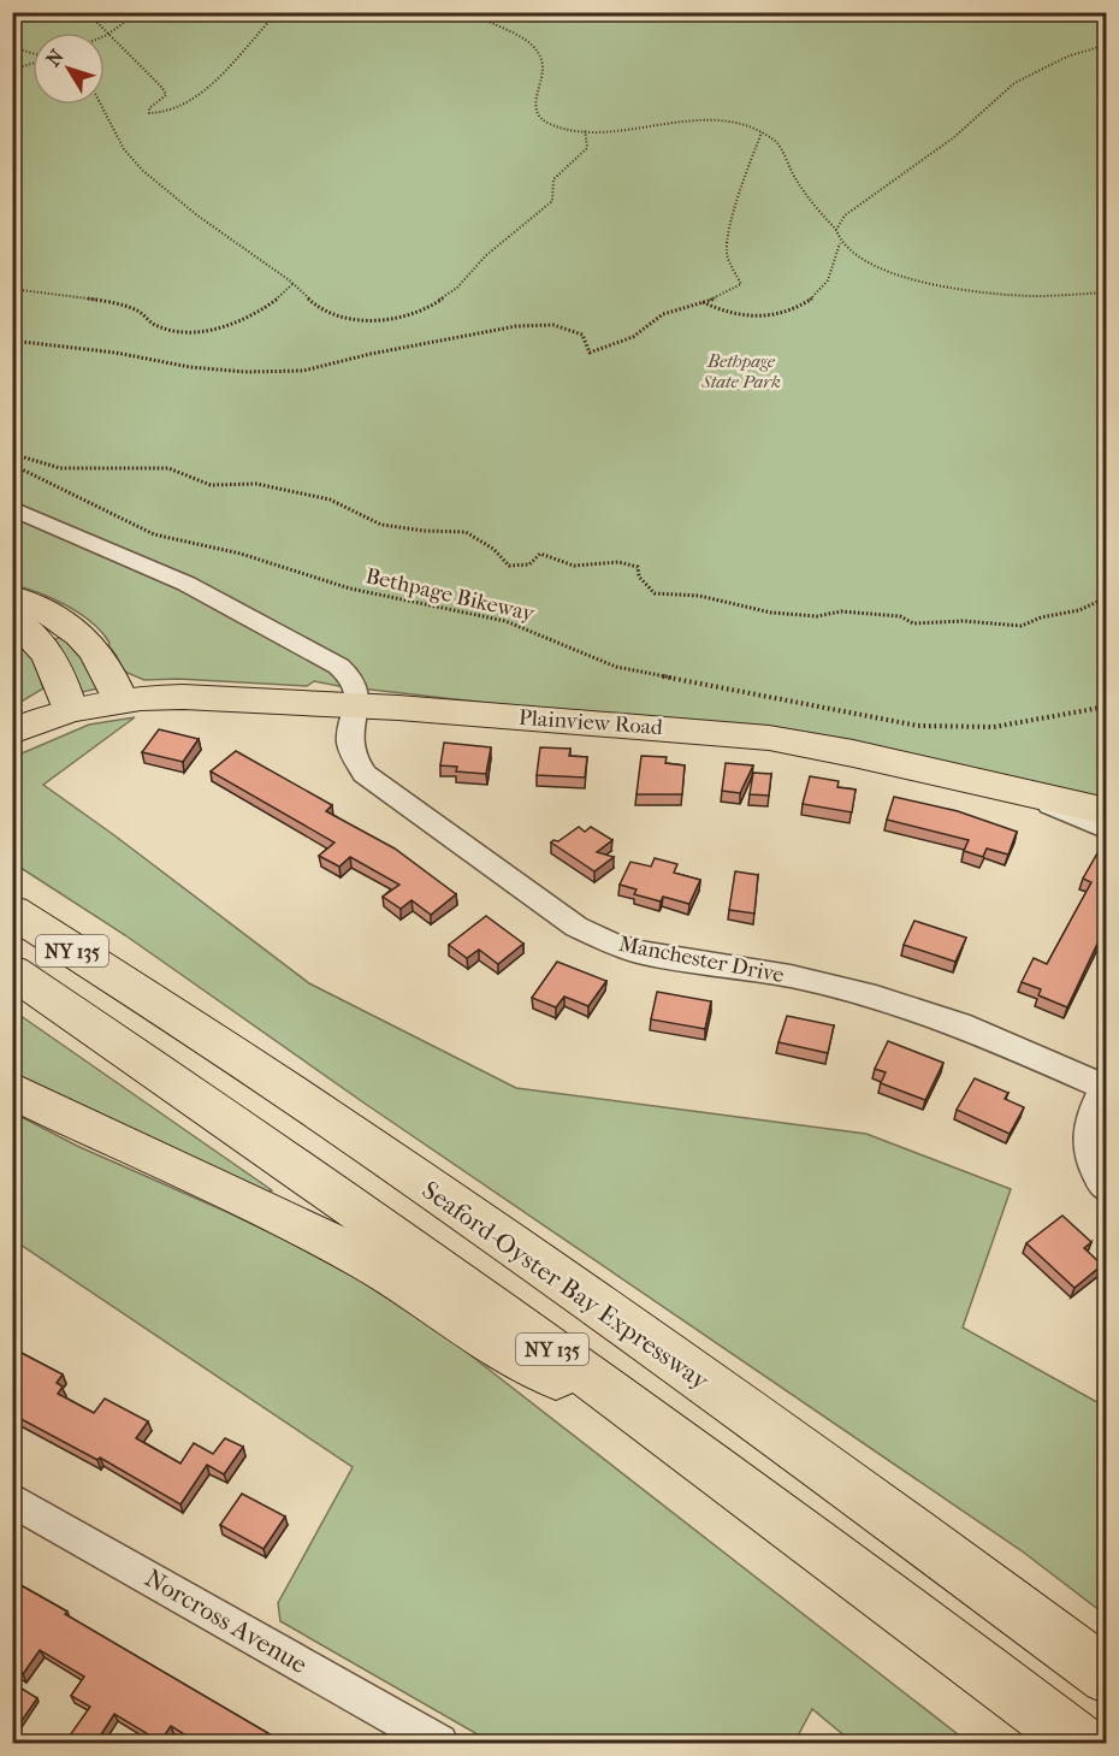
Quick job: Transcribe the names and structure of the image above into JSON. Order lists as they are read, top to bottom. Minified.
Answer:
{"streets":{"main road":["Plainview Road","NY 135","Seaford-Oyster Bay Expressway"],"street":["Manchester Drive","Norcross Avenue"],"path":["Bethpage Bikeway"]},"crossings":[["Plainview Road","Manchester Drive"]],"parks":["Bethpage State Park"],"north":"top left"}
